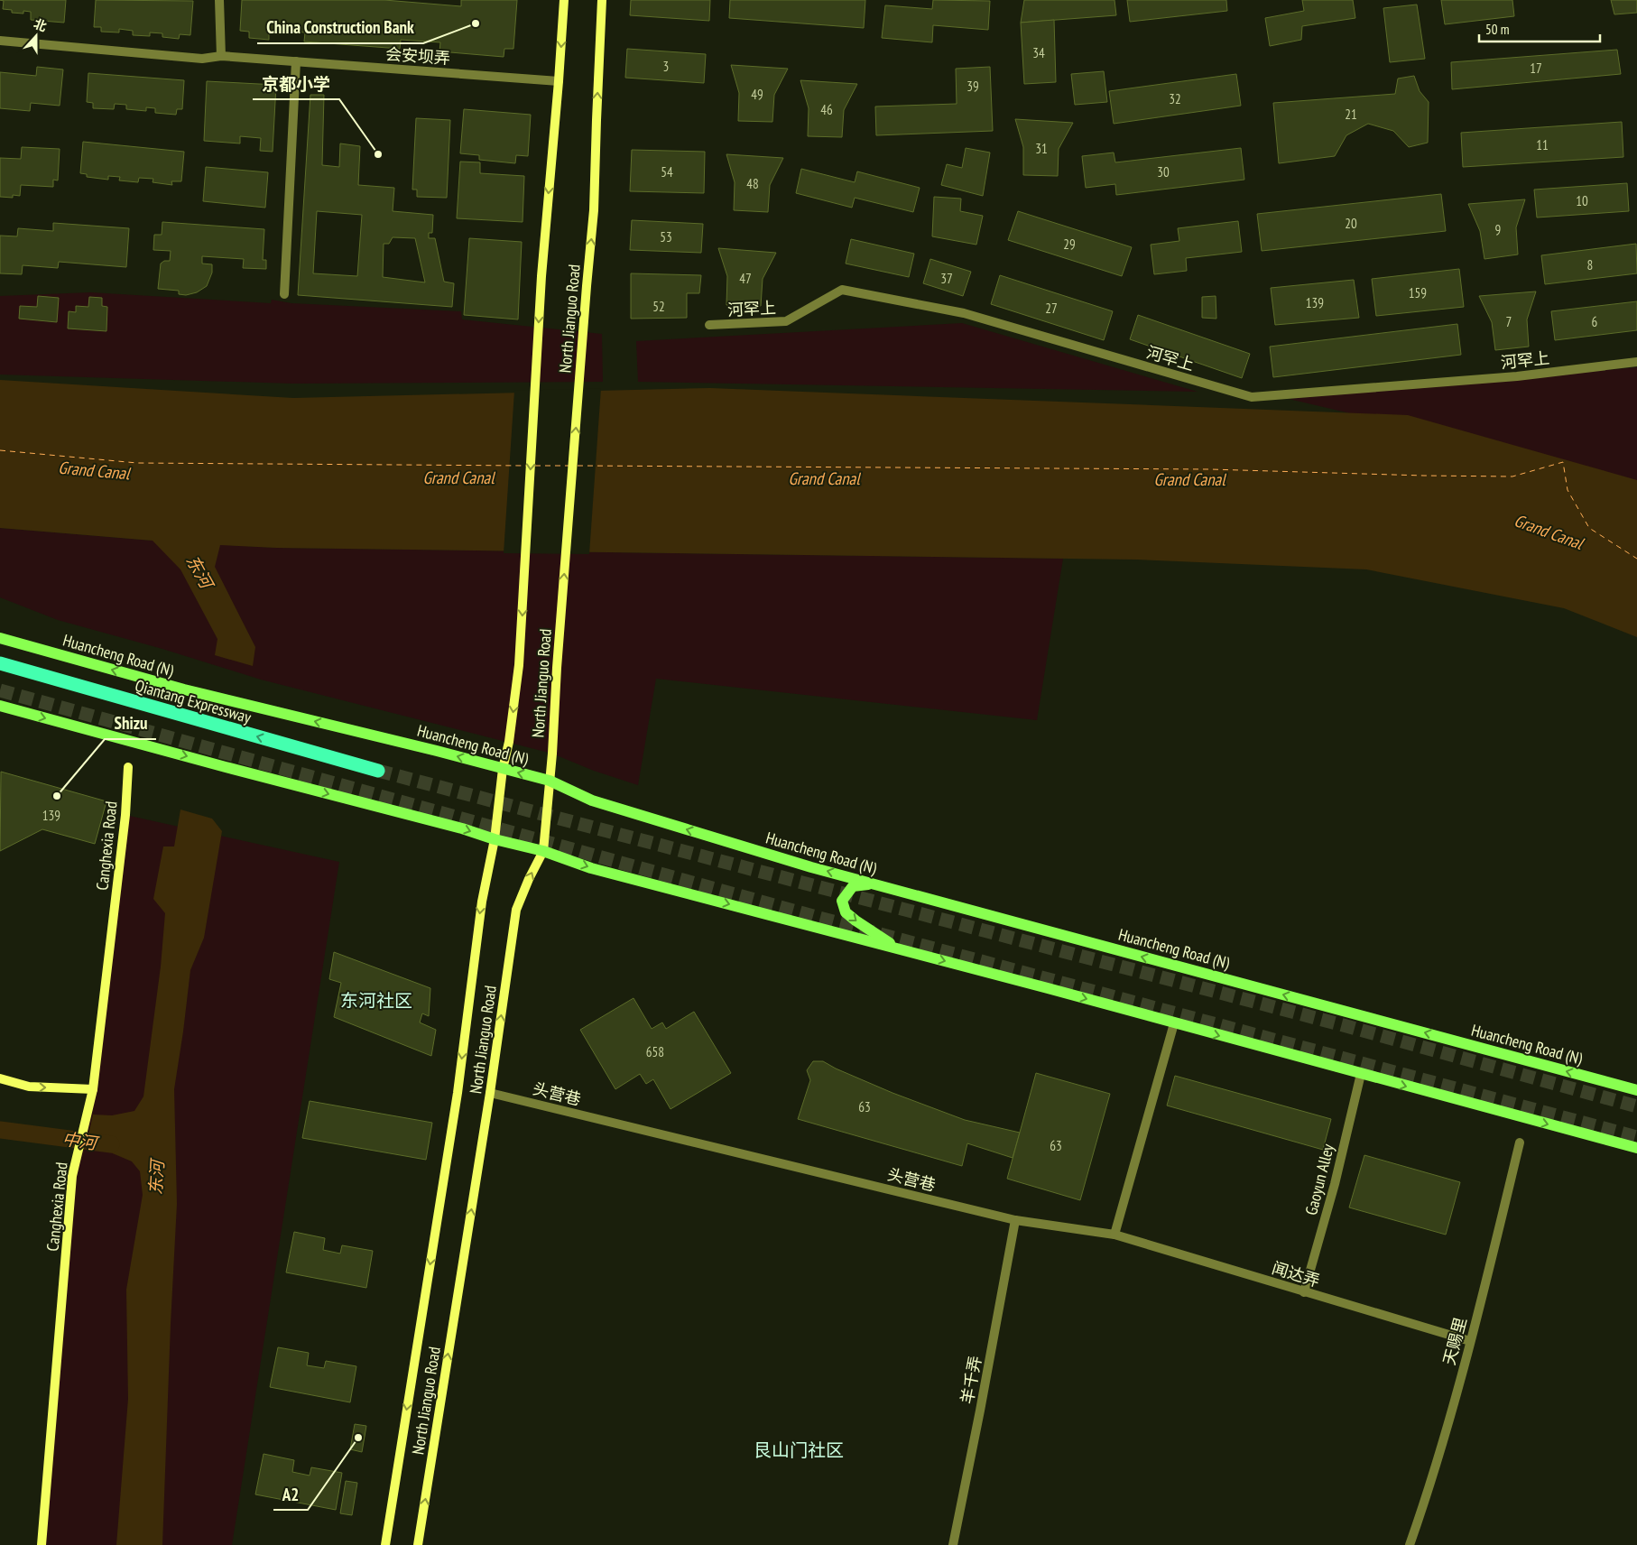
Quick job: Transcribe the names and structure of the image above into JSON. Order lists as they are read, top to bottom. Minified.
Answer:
{"streets":{"highway":["Qiantang Expressway"],"main road":["North Jianguo Road","Huancheng Road (N)","Canghexia Road"],"street":["会安坝弄","河罕上","头营巷","Gaoyun Alley","闻达弄","天赐里","羊千弄"]},"crossings":[["会安坝弄","North Jianguo Road"],["North Jianguo Road","Huancheng Road (N)"],["North Jianguo Road","头营巷"],["头营巷","闻达弄"],["头营巷","羊千弄"],["Gaoyun Alley","闻达弄"],["闻达弄","天赐里"]],"one_way":["Qiantang Expressway"],"districts":["东河社区","艮山门社区"],"water":["Grand Canal","东河","中河"],"places":["China Construction Bank","京都小学","Shizu","A2"],"house_numbers":["34","3","17","39","49","32","46","21","11","31","54","30","48","10","20","9","53","29","8","47","37","159","139","52","27","7","6","139","658","63","63"],"scale_bar":"50 m","north":"top"}
